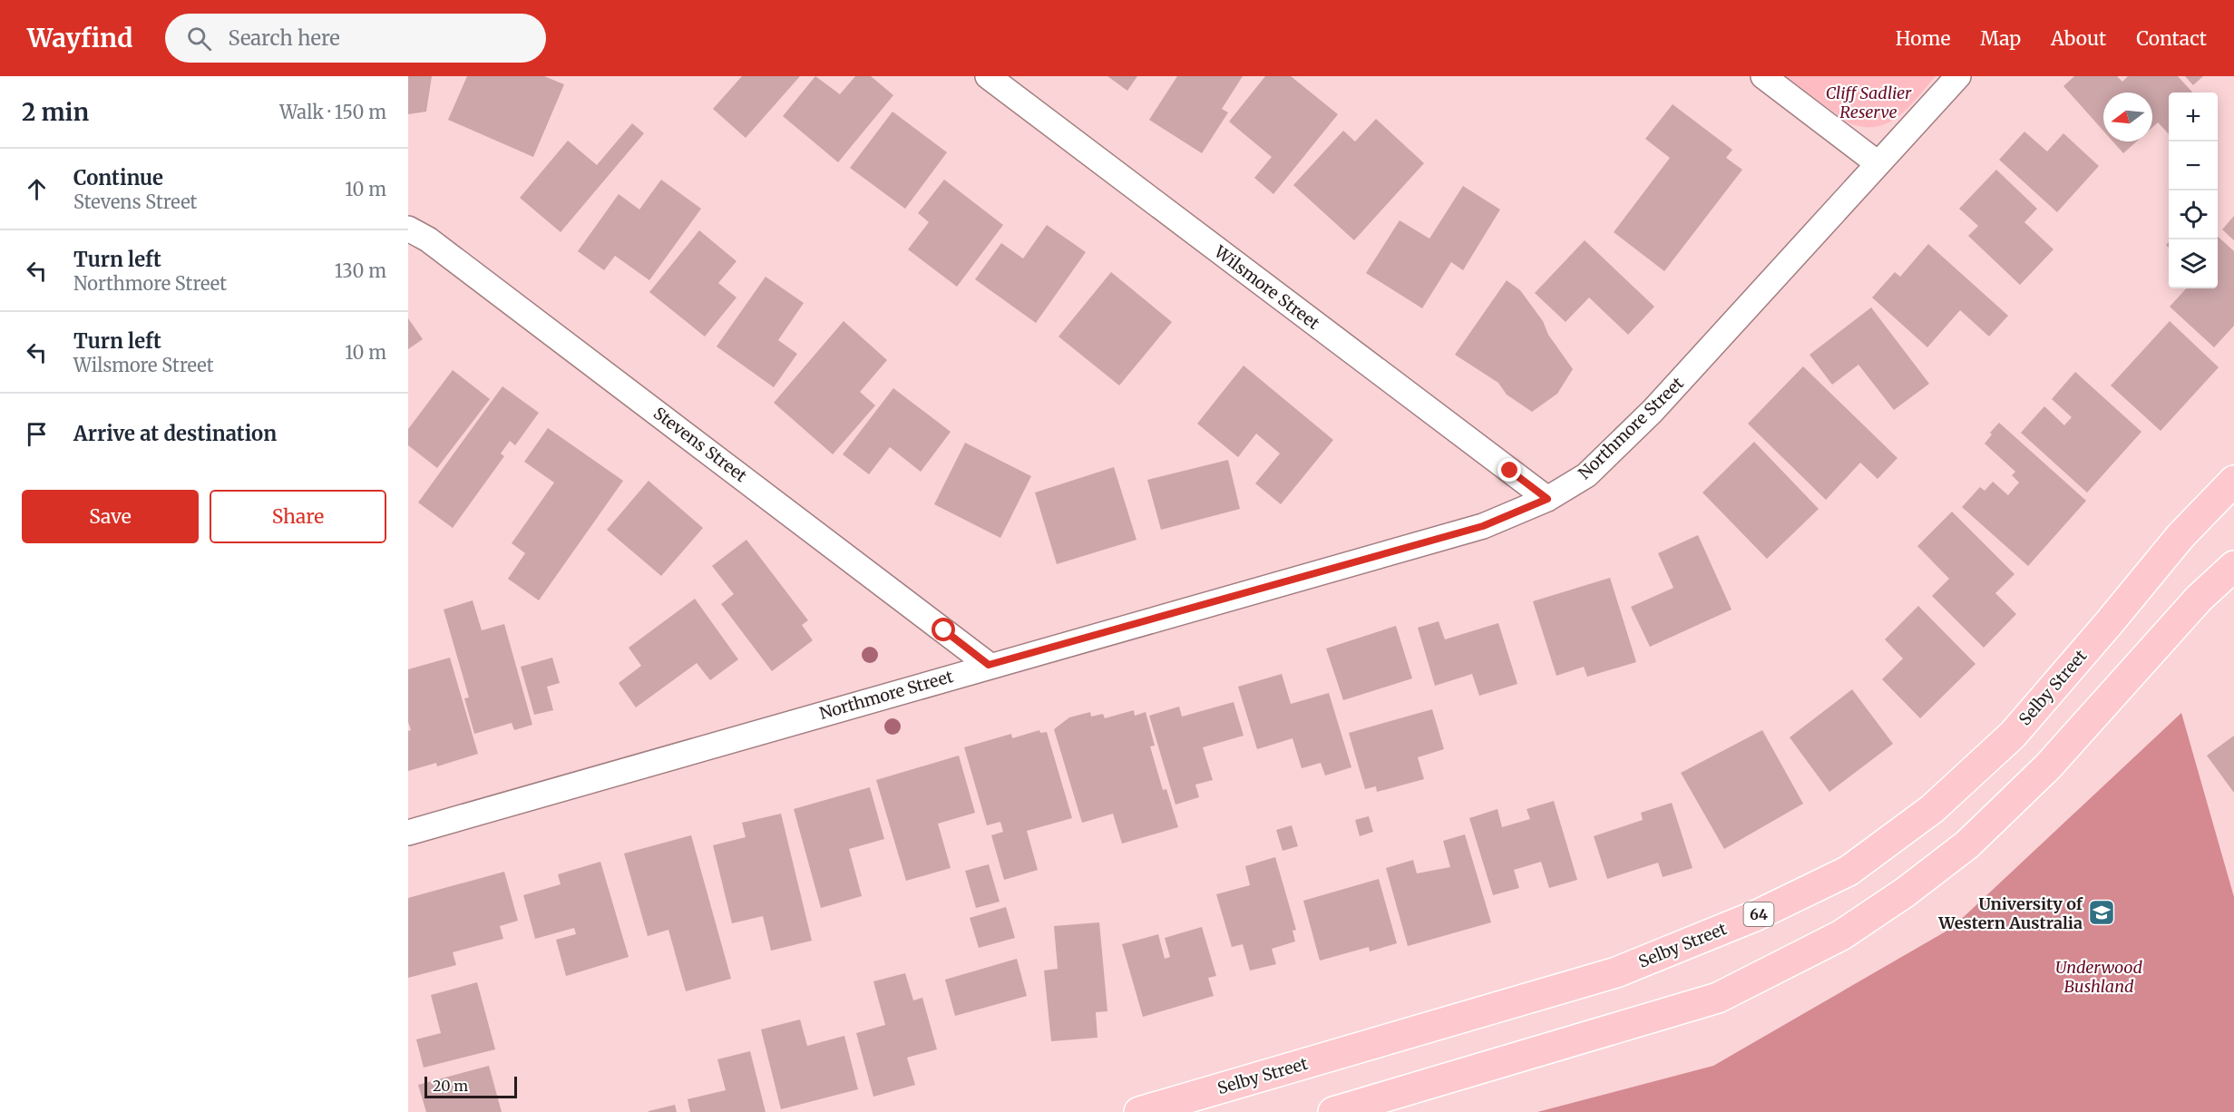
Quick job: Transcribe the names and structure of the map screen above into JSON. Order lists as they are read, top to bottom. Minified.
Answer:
{"streets":{"main road":["Selby Street","64"],"street":["Wilsmore Street","Northmore Street","Stevens Street"]},"crossings":[["Wilsmore Street","Northmore Street"],["Northmore Street","Stevens Street"]],"parks":["Cliff Sadlier Reserve","Underwood Bushland"],"places":{"school or university":["University of Western Australia"]},"scale_bar":"20 m","north":"left","page":{"header":"Wayfind","search":"Search here","nav":["Home","Map","About","Contact"],"heading":["2 min","Walk · 150 m"],"map_buttons":["+","−"],"list":[["Continue","Stevens Street","10 m"],["Turn left","Northmore Street","130 m"],["Turn left","Wilsmore Street","10 m"],"Arrive at destination"],"buttons":["Save","Share"],"scale":"20 m"}}
